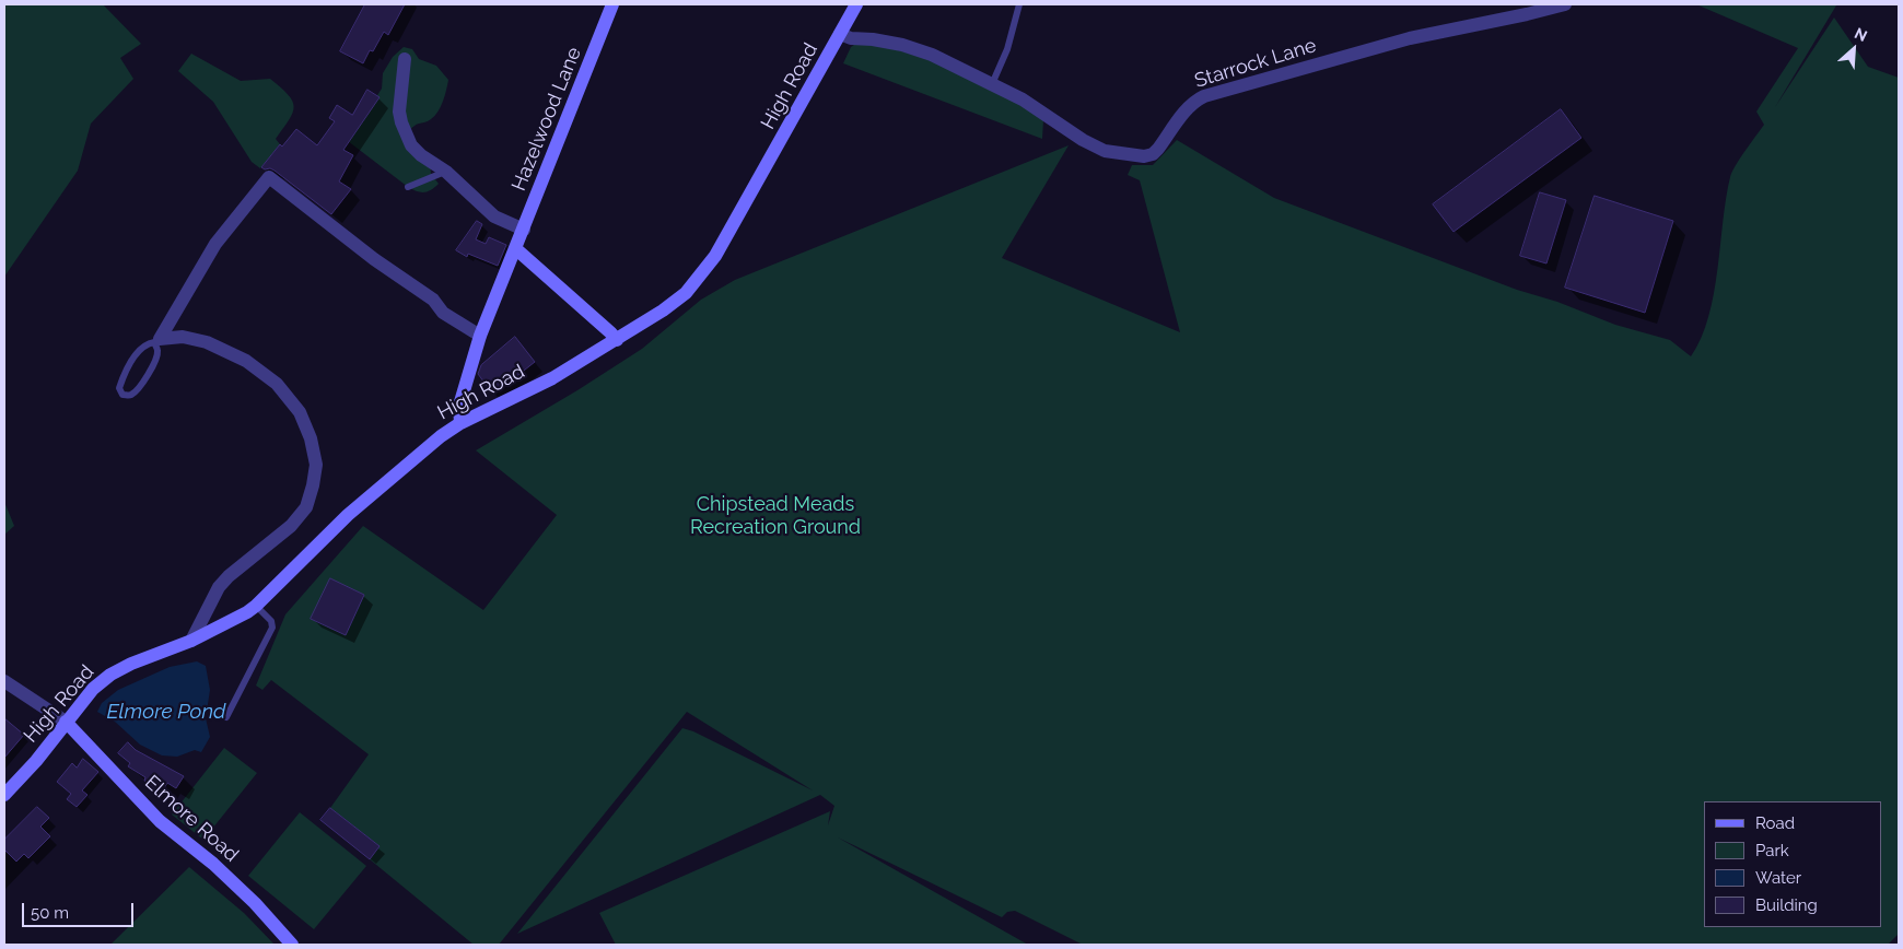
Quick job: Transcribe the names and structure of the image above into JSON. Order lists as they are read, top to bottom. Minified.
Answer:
{"streets":{"street":["Starrock Lane","High Road","Hazelwood Lane","Elmore Road"]},"crossings":[["Starrock Lane","High Road"],["High Road","Hazelwood Lane"],["High Road","Elmore Road"]],"water":["Elmore Pond"],"parks":["Chipstead Meads Recreation Ground"],"legend":["Road","Park","Water","Building"],"scale_bar":"50 m","north":"top right"}
